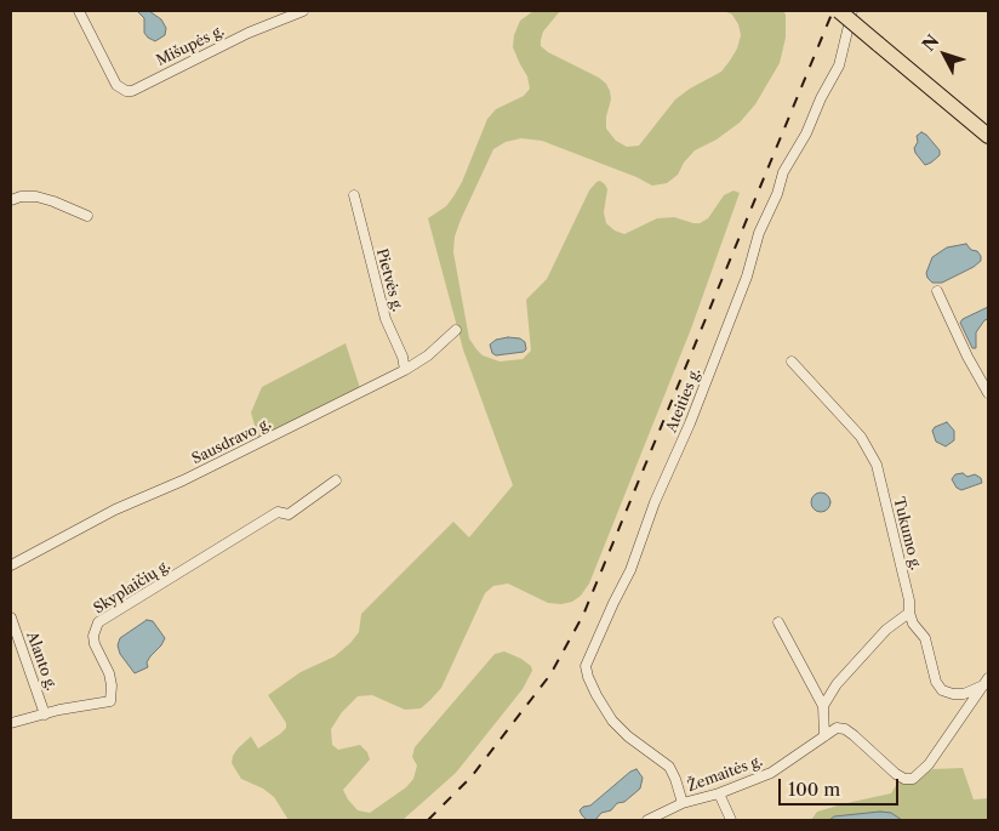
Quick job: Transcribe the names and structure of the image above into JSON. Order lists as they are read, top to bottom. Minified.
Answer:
{"streets":{"street":["Mišupės g.","Pietvės g.","Ateities g.","Sausdravo g.","Tukumo g.","Skyplaičių g.","Alanto g.","Žemaitės g."]},"crossings":[["Pietvės g.","Sausdravo g."],["Ateities g.","Žemaitės g."],["Tukumo g.","Žemaitės g."],["Skyplaičių g.","Alanto g."]],"scale_bar":"100 m","north":"top left"}
